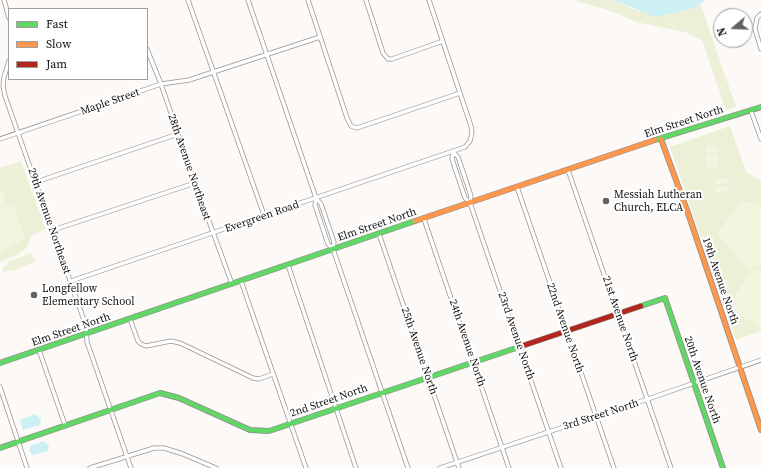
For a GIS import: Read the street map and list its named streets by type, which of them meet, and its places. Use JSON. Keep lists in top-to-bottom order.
{
  "streets": {
    "street": [
      "Maple Street",
      "Elm Street North",
      "28th Avenue Northeast",
      "Evergreen Road",
      "29th Avenue Northeast",
      "19th Avenue North",
      "21st Avenue North",
      "22nd Avenue North",
      "23rd Avenue North",
      "24th Avenue North",
      "25th Avenue North",
      "20th Avenue North",
      "2nd Street North",
      "3rd Street North"
    ]
  },
  "crossings": [
    ["Maple Street", "28th Avenue Northeast"],
    ["Maple Street", "29th Avenue Northeast"],
    ["Elm Street North", "28th Avenue Northeast"],
    ["Elm Street North", "29th Avenue Northeast"],
    ["Elm Street North", "19th Avenue North"],
    ["Elm Street North", "21st Avenue North"],
    ["Elm Street North", "22nd Avenue North"],
    ["Elm Street North", "23rd Avenue North"],
    ["Elm Street North", "24th Avenue North"],
    ["Elm Street North", "25th Avenue North"],
    ["28th Avenue Northeast", "Evergreen Road"],
    ["Evergreen Road", "29th Avenue Northeast"],
    ["Evergreen Road", "23rd Avenue North"],
    ["29th Avenue Northeast", "2nd Street North"],
    ["19th Avenue North", "3rd Street North"],
    ["21st Avenue North", "2nd Street North"],
    ["21st Avenue North", "3rd Street North"],
    ["22nd Avenue North", "2nd Street North"],
    ["22nd Avenue North", "3rd Street North"],
    ["23rd Avenue North", "2nd Street North"],
    ["23rd Avenue North", "3rd Street North"],
    ["24th Avenue North", "2nd Street North"],
    ["24th Avenue North", "3rd Street North"],
    ["25th Avenue North", "2nd Street North"],
    ["25th Avenue North", "3rd Street North"],
    ["20th Avenue North", "2nd Street North"],
    ["20th Avenue North", "3rd Street North"]
  ],
  "places": ["Messiah Lutheran Church, ELCA", "Longfellow Elementary School"],
  "legend": ["Fast", "Slow", "Jam"],
  "north": "left"
}
